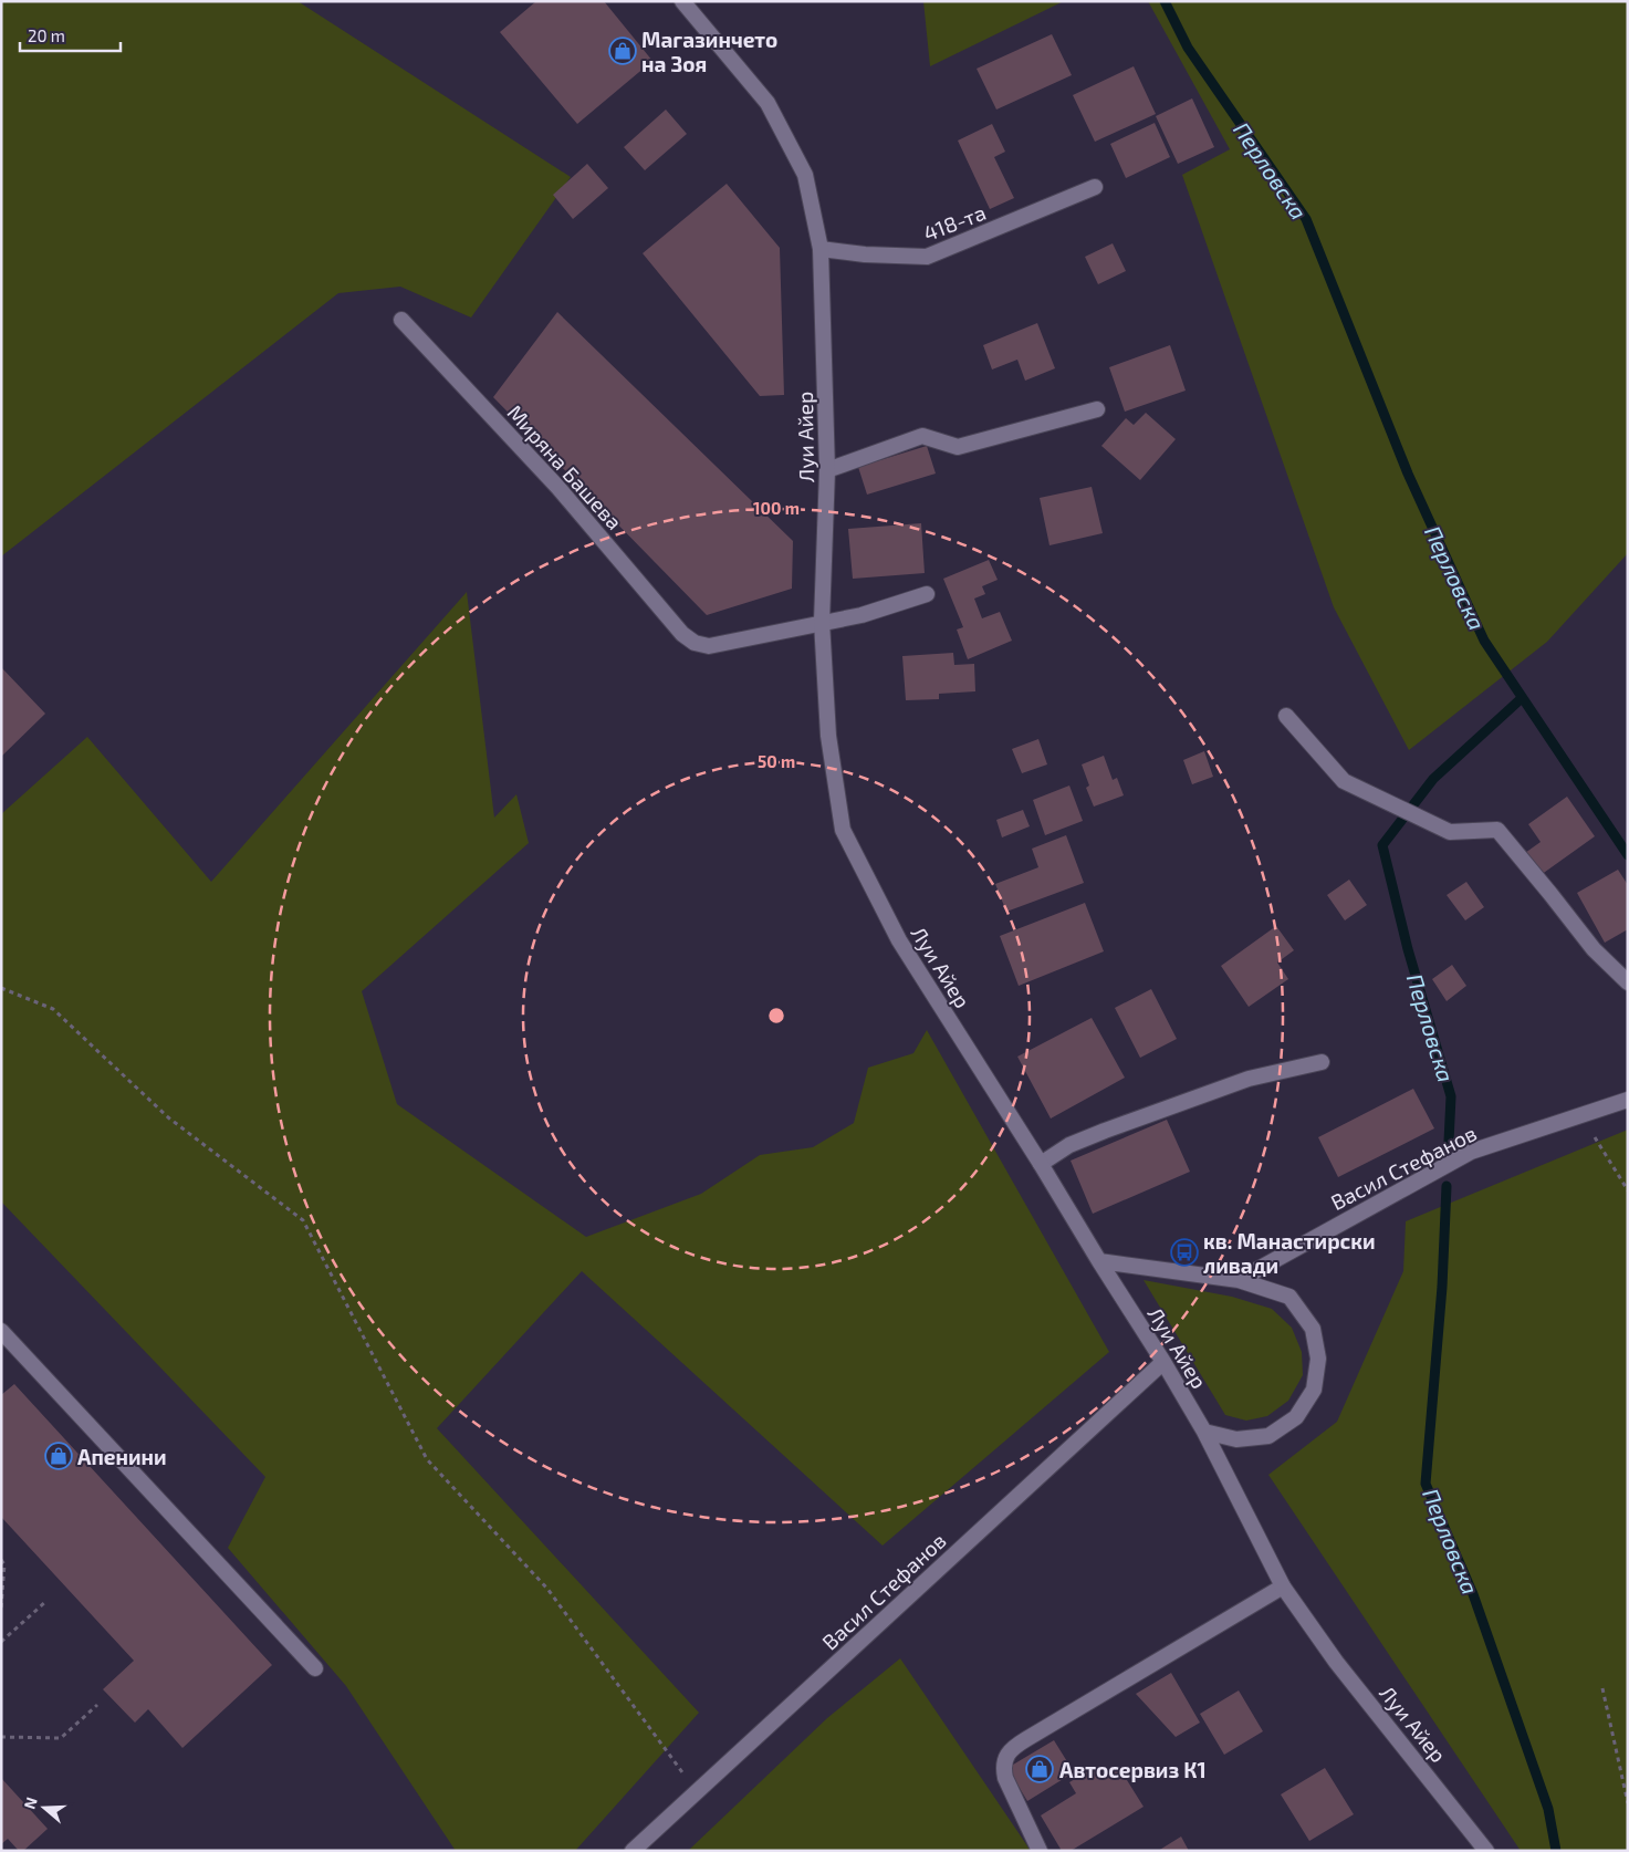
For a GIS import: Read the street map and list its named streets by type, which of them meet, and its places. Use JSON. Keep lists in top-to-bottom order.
{
  "streets": {
    "street": [
      "418-та",
      "Луи Айер",
      "Миряна Башева",
      "Васил Стефанов"
    ]
  },
  "crossings": [
    ["418-та", "Луи Айер"],
    ["Луи Айер", "Миряна Башева"],
    ["Луи Айер", "Васил Стефанов"]
  ],
  "water": ["Перловска"],
  "places": {
    "shop": ["Магазинчето на Зоя", "Апенини", "Автосервиз К1"],
    "bus stop": ["кв. Манастирски ливади"]
  },
  "scale_bar": "20 m",
  "north": "left",
  "rings": ["100 m", "50 m"]
}
